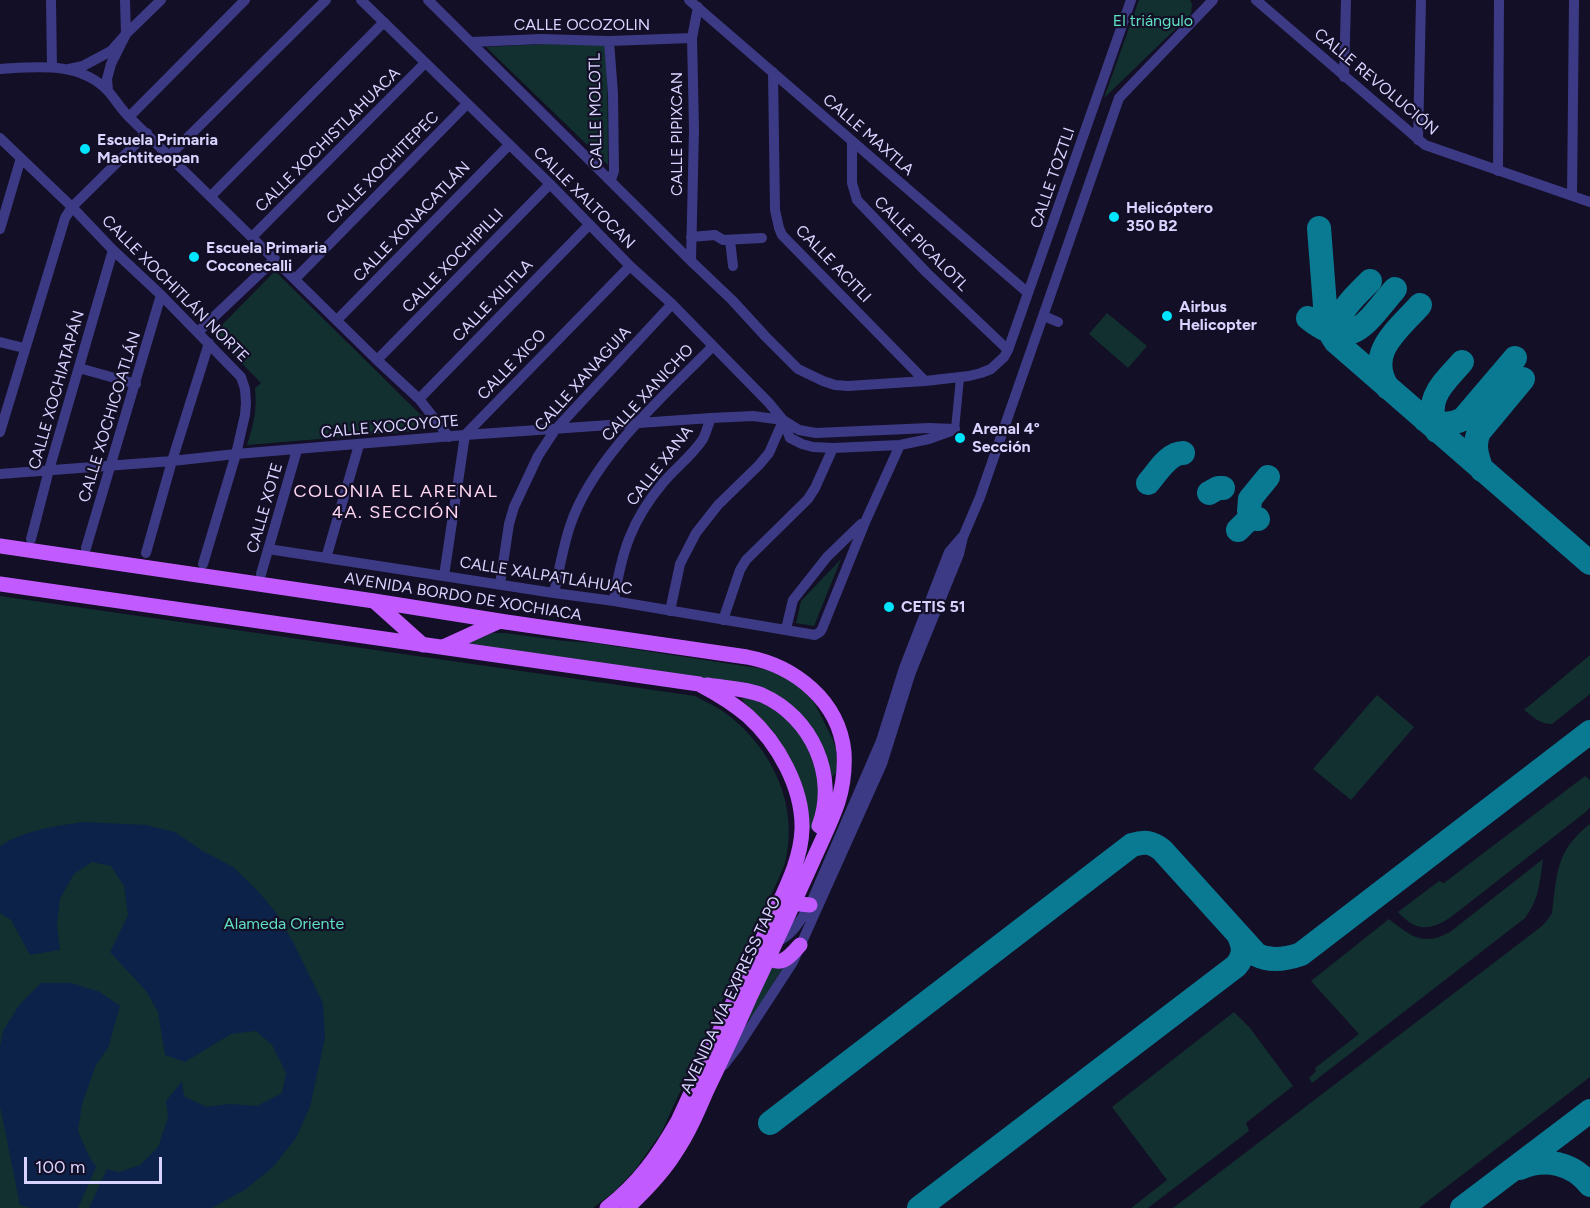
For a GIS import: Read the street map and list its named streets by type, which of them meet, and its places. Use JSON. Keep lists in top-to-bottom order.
{
  "streets": {
    "main road": ["AVENIDA BORDO DE XOCHIACA", "AVENIDA VÍA EXPRESS TAPO"],
    "street": [
      "CALLE OCOZOLIN",
      "CALLE REVOLUCIÓN",
      "CALLE MOLOTL",
      "CALLE PIPIXCAN",
      "CALLE MAXTLA",
      "CALLE XOCHISTLAHUACA",
      "CALLE XOCHITEPEC",
      "CALLE TOZTLI",
      "CALLE XALTOCAN",
      "CALLE XONACATLÁN",
      "CALLE PICALOTL",
      "CALLE XOCHIPILLI",
      "CALLE ACITLI",
      "CALLE XOCHITLÁN NORTE",
      "CALLE XILITLA",
      "CALLE XICO",
      "CALLE XANAGUIA",
      "CALLE XOCHIATAPÁN",
      "CALLE XANICHO",
      "CALLE XOCHICOATLÁN",
      "CALLE XOCOYOTE",
      "CALLE XANA",
      "CALLE XOTE",
      "CALLE XALPATLÁHUAC"
    ]
  },
  "crossings": [
    ["CALLE OCOZOLIN", "CALLE MOLOTL"],
    ["CALLE OCOZOLIN", "CALLE PIPIXCAN"],
    ["CALLE OCOZOLIN", "CALLE XALTOCAN"],
    ["CALLE MOLOTL", "CALLE XALTOCAN"],
    ["CALLE PIPIXCAN", "CALLE MAXTLA"],
    ["CALLE PIPIXCAN", "CALLE XALTOCAN"],
    ["CALLE MAXTLA", "CALLE TOZTLI"],
    ["CALLE MAXTLA", "CALLE PICALOTL"],
    ["CALLE MAXTLA", "CALLE ACITLI"],
    ["CALLE XOCHISTLAHUACA", "CALLE XALTOCAN"],
    ["CALLE XOCHITEPEC", "CALLE XALTOCAN"],
    ["CALLE TOZTLI", "CALLE PICALOTL"],
    ["CALLE XALTOCAN", "CALLE XONACATLÁN"],
    ["CALLE XALTOCAN", "CALLE XOCHIPILLI"],
    ["CALLE XALTOCAN", "CALLE ACITLI"],
    ["CALLE XALTOCAN", "CALLE XILITLA"],
    ["CALLE XALTOCAN", "CALLE XICO"],
    ["CALLE XALTOCAN", "CALLE XANAGUIA"],
    ["CALLE XALTOCAN", "CALLE XANICHO"],
    ["CALLE XALTOCAN", "CALLE XOCOYOTE"],
    ["CALLE XOCHITLÁN NORTE", "CALLE XOCHIATAPÁN"],
    ["CALLE XOCHITLÁN NORTE", "CALLE XOCHICOATLÁN"],
    ["CALLE XOCHITLÁN NORTE", "CALLE XOCOYOTE"],
    ["CALLE XICO", "CALLE XOCOYOTE"],
    ["CALLE XANAGUIA", "CALLE XOCOYOTE"],
    ["CALLE XANAGUIA", "CALLE XALPATLÁHUAC"],
    ["CALLE XOCHIATAPÁN", "CALLE XOCOYOTE"],
    ["CALLE XANICHO", "CALLE XOCOYOTE"],
    ["CALLE XANICHO", "CALLE XALPATLÁHUAC"],
    ["CALLE XOCHICOATLÁN", "CALLE XOCOYOTE"],
    ["CALLE XOCOYOTE", "CALLE XANA"],
    ["CALLE XOCOYOTE", "CALLE XOTE"],
    ["CALLE XANA", "CALLE XALPATLÁHUAC"],
    ["CALLE XOTE", "CALLE XALPATLÁHUAC"],
    ["AVENIDA BORDO DE XOCHIACA", "AVENIDA VÍA EXPRESS TAPO"]
  ],
  "districts": ["COLONIA EL ARENAL 4A. SECCIÓN"],
  "parks": ["El triángulo", "Alameda Oriente"],
  "places": [
    "Escuela Primaria Machtiteopan",
    "Helicóptero 350 B2",
    "Escuela Primaria Coconecalli",
    "Airbus Helicopter",
    "Arenal 4° Sección",
    "CETIS 51"
  ],
  "scale_bar": "100 m"
}
